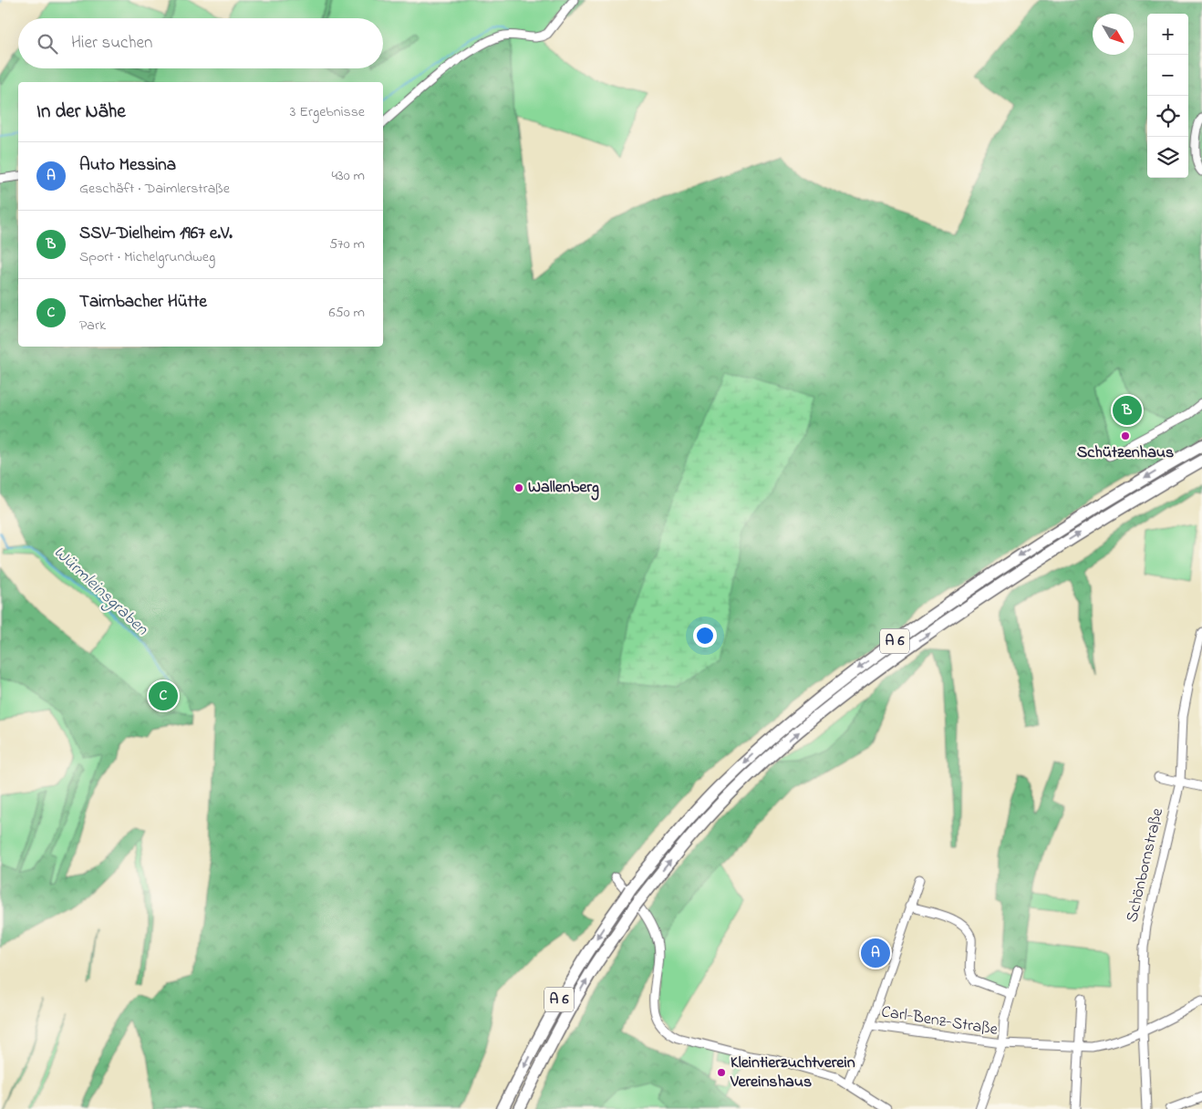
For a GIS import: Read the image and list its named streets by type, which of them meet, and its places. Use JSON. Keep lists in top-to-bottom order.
{
  "streets": {
    "highway": ["A 6"],
    "street": ["Schönbornstraße", "Carl-Benz-Straße"]
  },
  "water": ["Würmleinsgraben"],
  "places": ["Schützenhaus", "Wallenberg", "Kleintierzuchtverein Vereinshaus"],
  "north": "bottom right",
  "page": {
    "map_buttons": ["+", "−"],
    "search": "Hier suchen",
    "heading": ["In der Nähe", "3 Ergebnisse"],
    "list": [
      {
        "mark": "A",
        "name": "Auto Messina",
        "note": "Geschäft · Daimlerstraße",
        "value": "430 m"
      },
      {
        "mark": "B",
        "name": "SSV-Dielheim 1967 e.V.",
        "note": "Sport · Michelgrundweg",
        "value": "570 m"
      },
      {
        "mark": "C",
        "name": "Tairnbacher Hütte",
        "note": "Park",
        "value": "650 m"
      }
    ],
    "pins": ["B", "C", "A"]
  }
}
